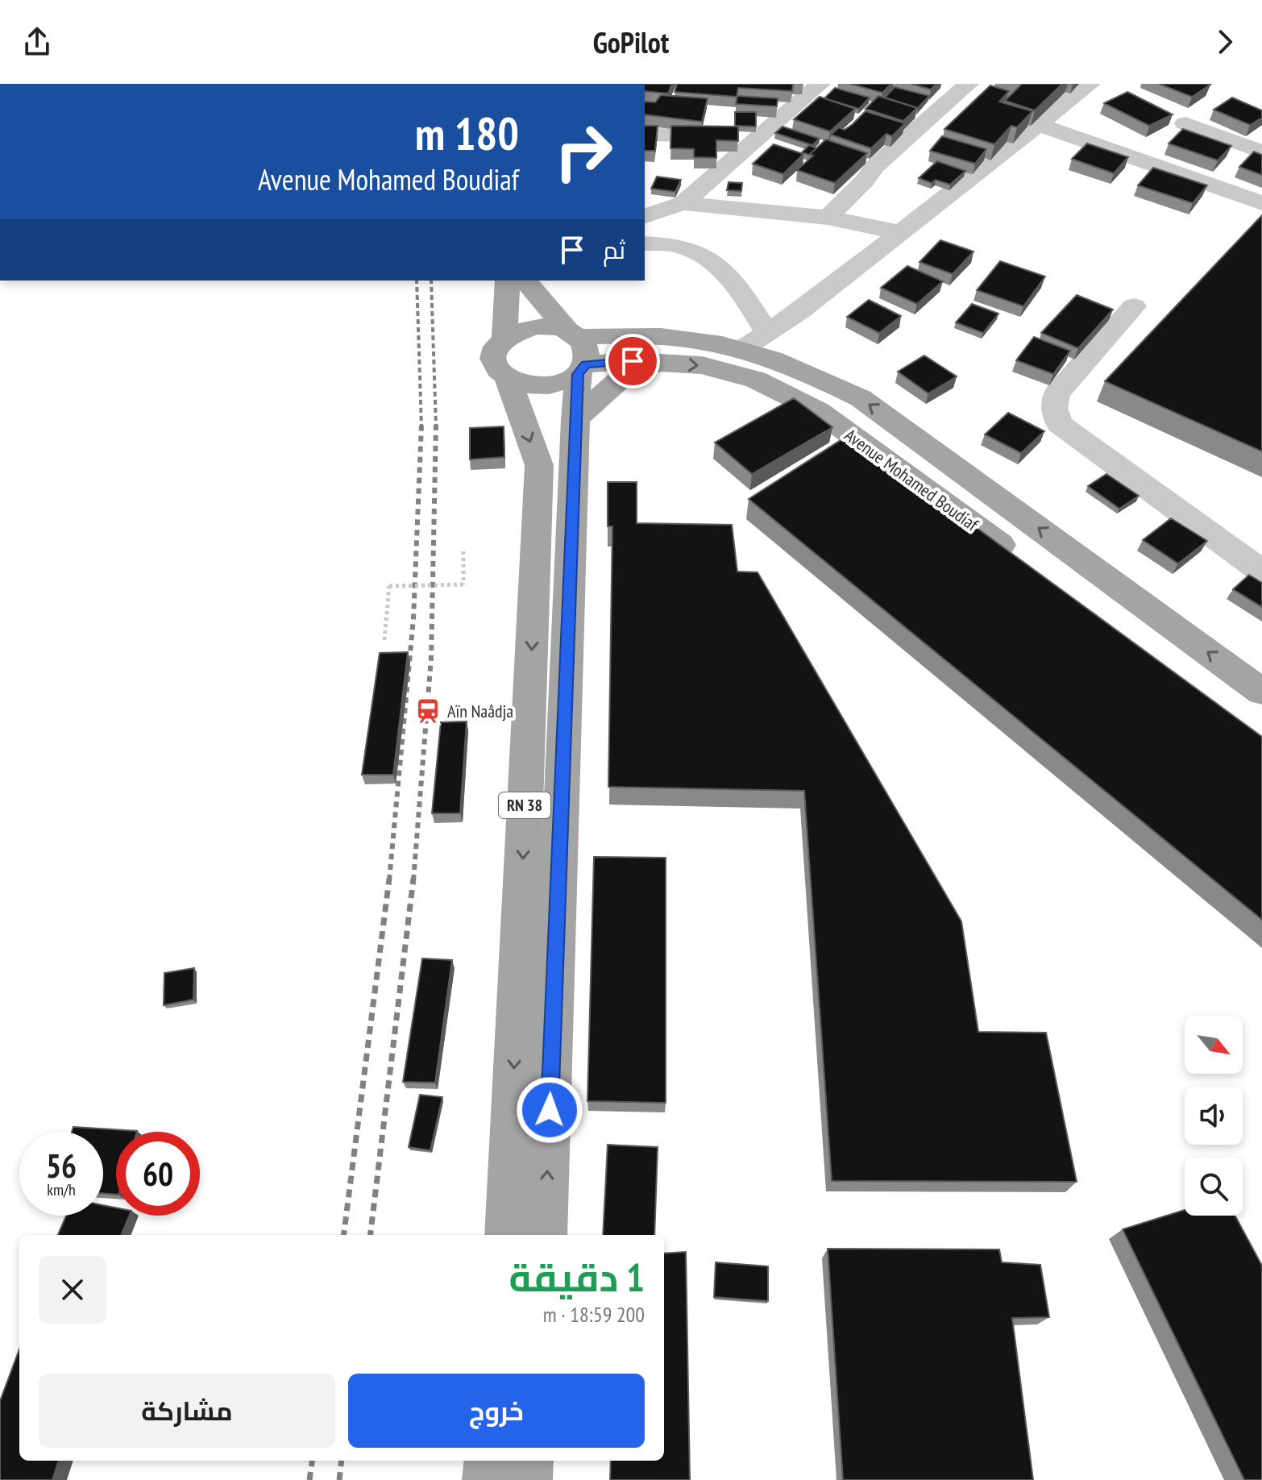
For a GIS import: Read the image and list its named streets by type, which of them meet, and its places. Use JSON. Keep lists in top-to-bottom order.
{
  "streets": {
    "main road": ["Avenue Mohamed Boudiaf", "RN 38"]
  },
  "crossings": [
    ["Avenue Mohamed Boudiaf", "RN 38"]
  ],
  "places": {
    "station": ["Aïn Naâdja"]
  },
  "north": "bottom right",
  "page": {
    "header": "GoPilot",
    "turn": ["180 m", "Avenue Mohamed Boudiaf"],
    "then": "ثم",
    "speed": "56 km/h",
    "limit": "60",
    "heading": ["1 دقيقة", "200 m · 18:59"],
    "buttons": ["خروج", "مشاركة"]
  }
}
